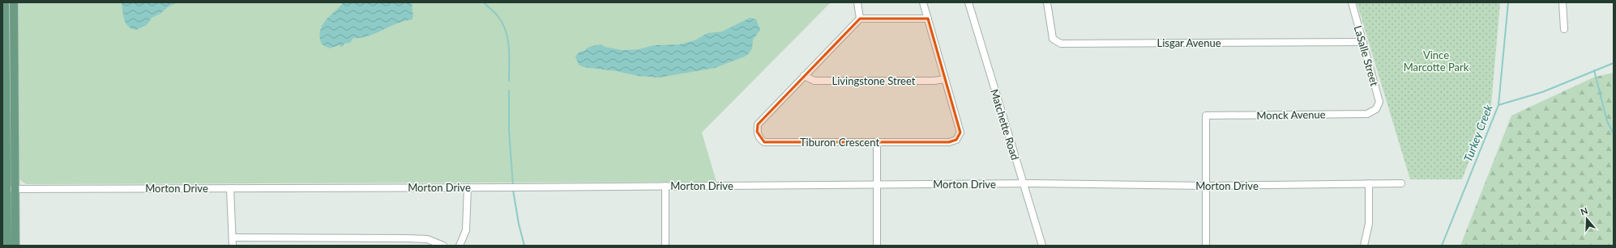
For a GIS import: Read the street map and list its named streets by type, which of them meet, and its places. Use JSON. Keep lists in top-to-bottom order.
{
  "streets": {
    "street": [
      "Lisgar Avenue",
      "LaSalle Street",
      "Livingstone Street",
      "Monck Avenue",
      "Matchette Road",
      "Tiburon Crescent",
      "Morton Drive"
    ]
  },
  "crossings": [
    ["Lisgar Avenue", "LaSalle Street"],
    ["LaSalle Street", "Monck Avenue"],
    ["Livingstone Street", "Tiburon Crescent"],
    ["Monck Avenue", "Morton Drive"],
    ["Matchette Road", "Morton Drive"]
  ],
  "water": ["Turkey Creek"],
  "parks": ["Vince Marcotte Park"],
  "north": "top"
}
